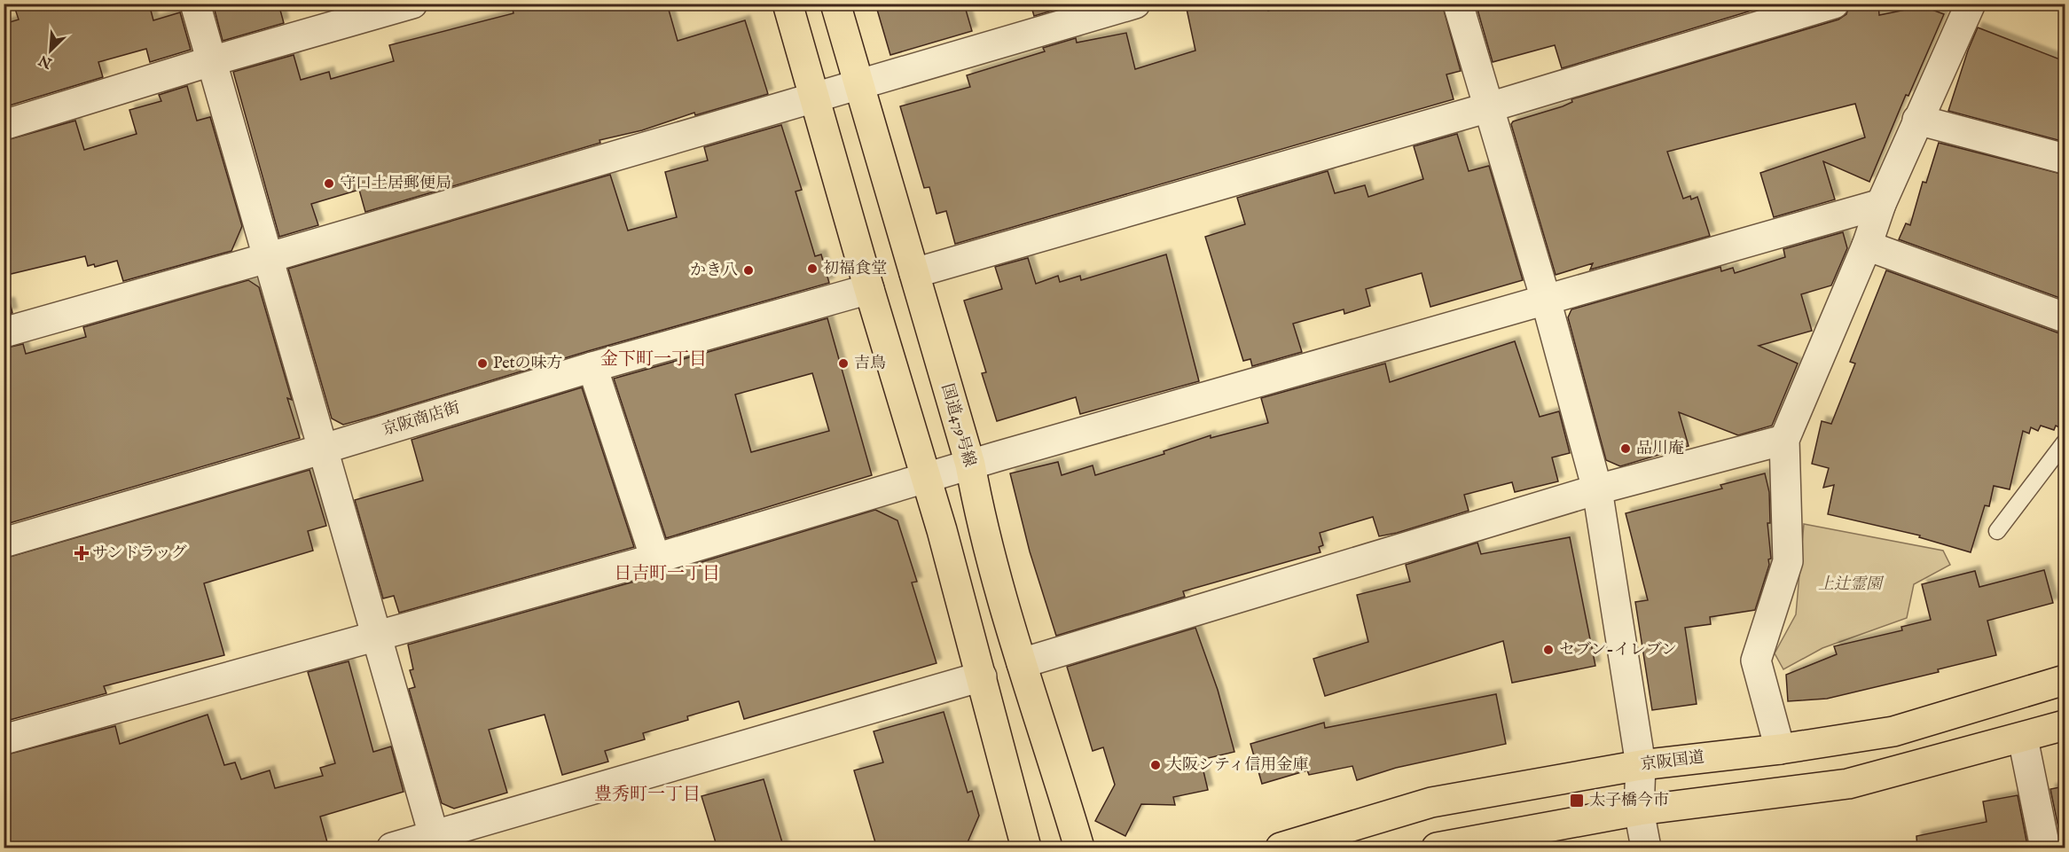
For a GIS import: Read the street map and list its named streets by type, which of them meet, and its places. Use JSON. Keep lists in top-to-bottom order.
{
  "streets": {
    "highway": ["国道479号線", "京阪国道"],
    "street": ["京阪商店街"]
  },
  "districts": ["金下町一丁目", "日吉町一丁目", "豊秀町一丁目"],
  "parks": ["上辻霊園"],
  "places": {
    "other": [
      "守口土居郵便局",
      "初福食堂",
      "かき八",
      "Petの味方",
      "吉鳥",
      "品川庵",
      "セブン-イレブン",
      "大阪シティ信用金庫"
    ],
    "health": ["サンドラッグ"],
    "transit": ["太子橋今市"]
  },
  "north": "bottom left"
}
